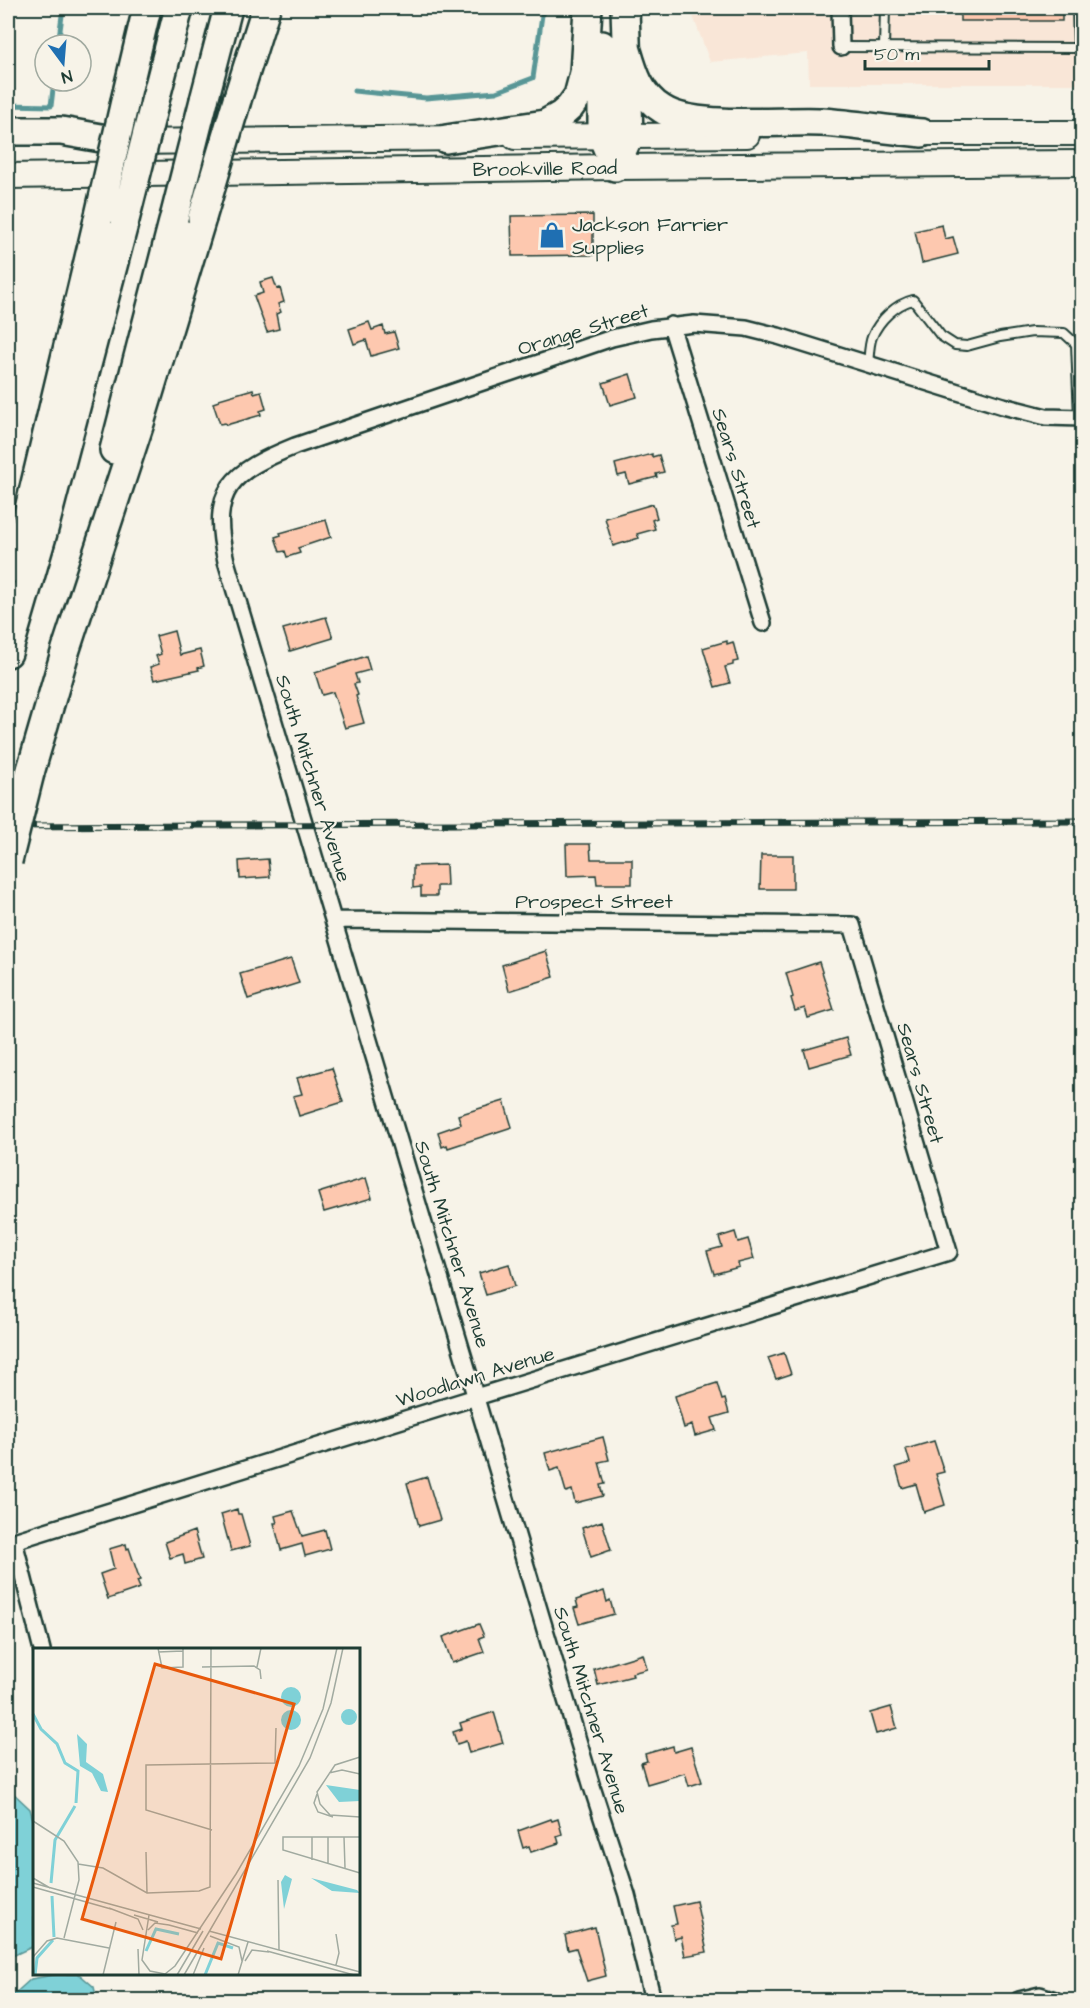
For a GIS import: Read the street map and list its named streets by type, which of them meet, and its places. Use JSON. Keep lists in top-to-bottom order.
{
  "streets": {
    "main road": ["Brookville Road"],
    "street": [
      "Orange Street",
      "Sears Street",
      "South Mitchner Avenue",
      "Prospect Street",
      "Woodlawn Avenue"
    ]
  },
  "crossings": [
    ["Orange Street", "Sears Street"],
    ["Orange Street", "South Mitchner Avenue"],
    ["Sears Street", "Prospect Street"],
    ["Sears Street", "Woodlawn Avenue"],
    ["South Mitchner Avenue", "Prospect Street"],
    ["South Mitchner Avenue", "Woodlawn Avenue"]
  ],
  "places": {
    "shop": ["Jackson Farrier Supplies"]
  },
  "scale_bar": "50 m",
  "north": "bottom"
}
